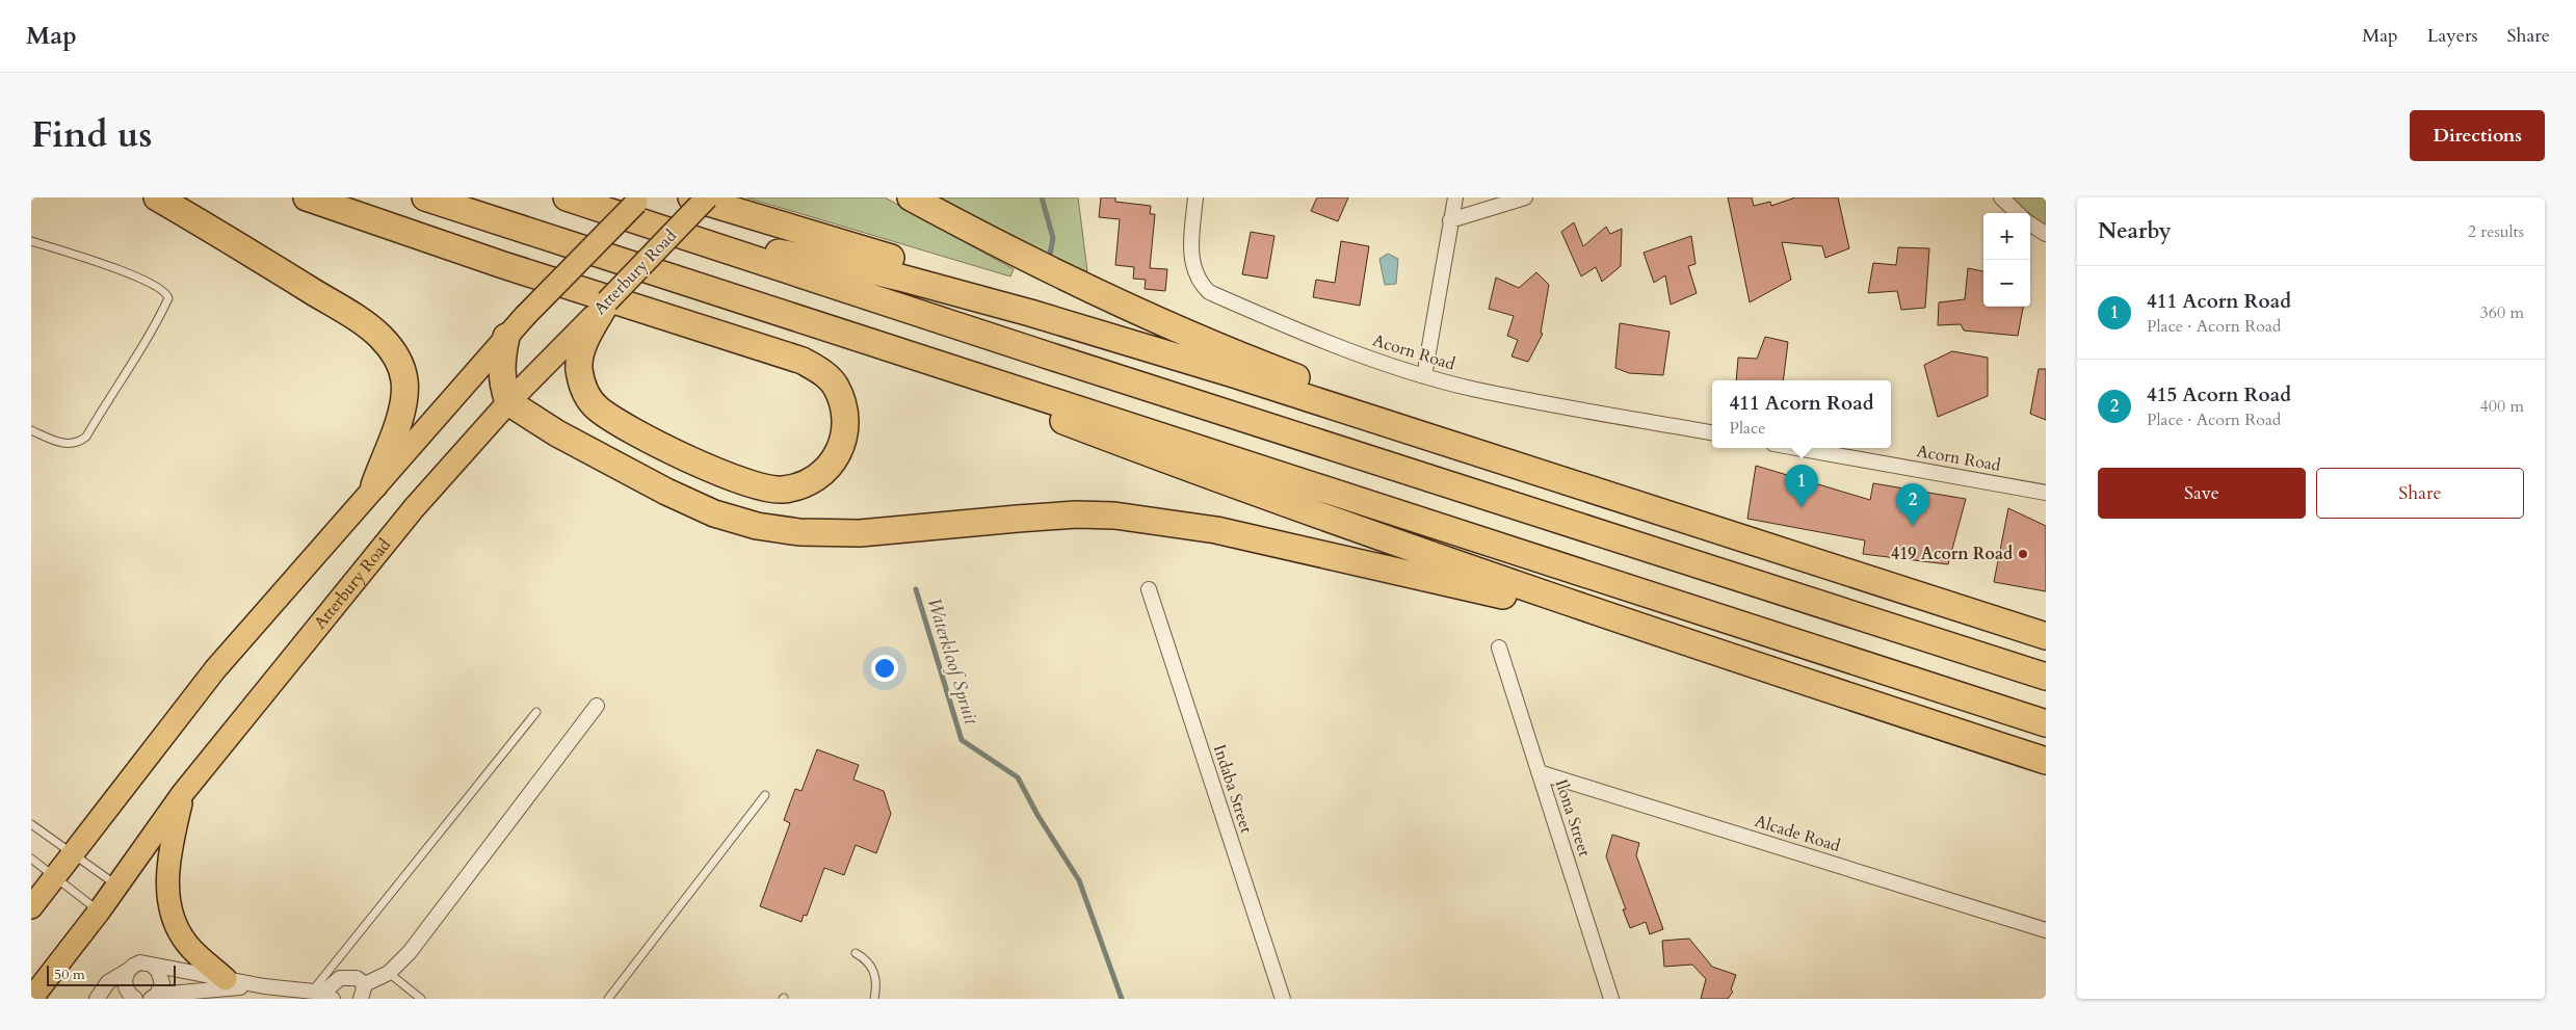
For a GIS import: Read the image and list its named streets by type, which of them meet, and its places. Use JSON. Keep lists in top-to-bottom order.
{
  "streets": {
    "main road": ["Atterbury Road"],
    "street": [
      "Acorn Road",
      "Indaba Street",
      "Ilona Street",
      "Alcade Road"
    ]
  },
  "crossings": [
    ["Ilona Street", "Alcade Road"]
  ],
  "water": ["Waterkloof Spruit"],
  "places": ["419 Acorn Road"],
  "scale_bar": "50 m",
  "page": {
    "header": "Map",
    "nav": ["Map", "Layers", "Share"],
    "title": "Find us",
    "buttons": [
      "Directions",
      ["Save", "Share"]
    ],
    "heading": ["Nearby", "2 results"],
    "map_buttons": ["+", "−"],
    "list": [
      {
        "mark": "1",
        "name": "411 Acorn Road",
        "note": "Place · Acorn Road",
        "value": "360 m"
      },
      {
        "mark": "2",
        "name": "415 Acorn Road",
        "note": "Place · Acorn Road",
        "value": "400 m"
      }
    ],
    "popup": ["411 Acorn Road", "Place"],
    "pins": ["1", "2"],
    "scale": "50 m"
  }
}
